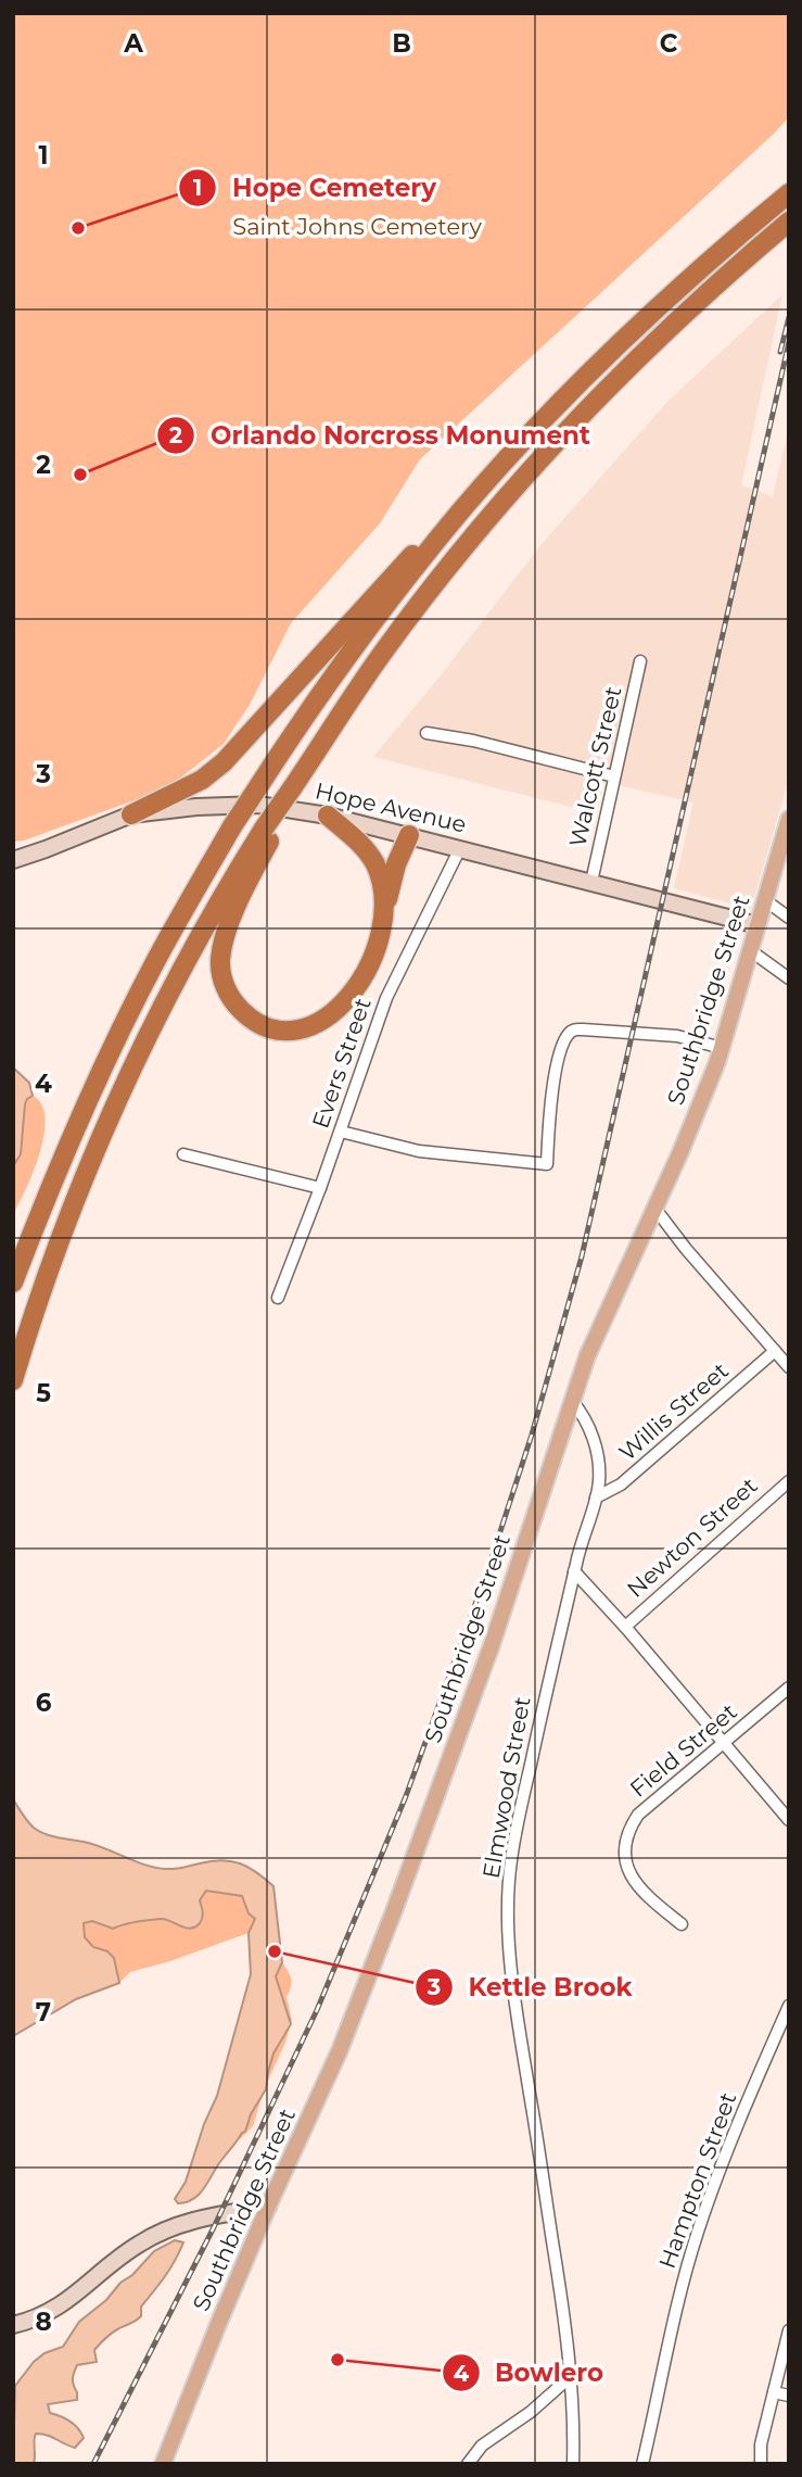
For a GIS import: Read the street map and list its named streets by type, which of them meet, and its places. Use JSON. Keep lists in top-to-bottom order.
{
  "streets": {
    "main road": ["Hope Avenue", "Southbridge Street"],
    "street": [
      "Walcott Street",
      "Evers Street",
      "Willis Street",
      "Newton Street",
      "Field Street",
      "Elmwood Street",
      "Hampton Street"
    ]
  },
  "crossings": [
    ["Walcott Street", "Hope Avenue"],
    ["Hope Avenue", "Southbridge Street"],
    ["Hope Avenue", "Evers Street"],
    ["Southbridge Street", "Elmwood Street"],
    ["Willis Street", "Elmwood Street"]
  ],
  "parks": ["Saint Johns Cemetery"],
  "places": [
    "Hope Cemetery",
    "Orlando Norcross Monument",
    "Kettle Brook",
    "Bowlero"
  ],
  "grid": {
    "columns": ["A", "B", "C"],
    "rows": [
      "1",
      "2",
      "3",
      "4",
      "5",
      "6",
      "7",
      "8"
    ]
  }
}
